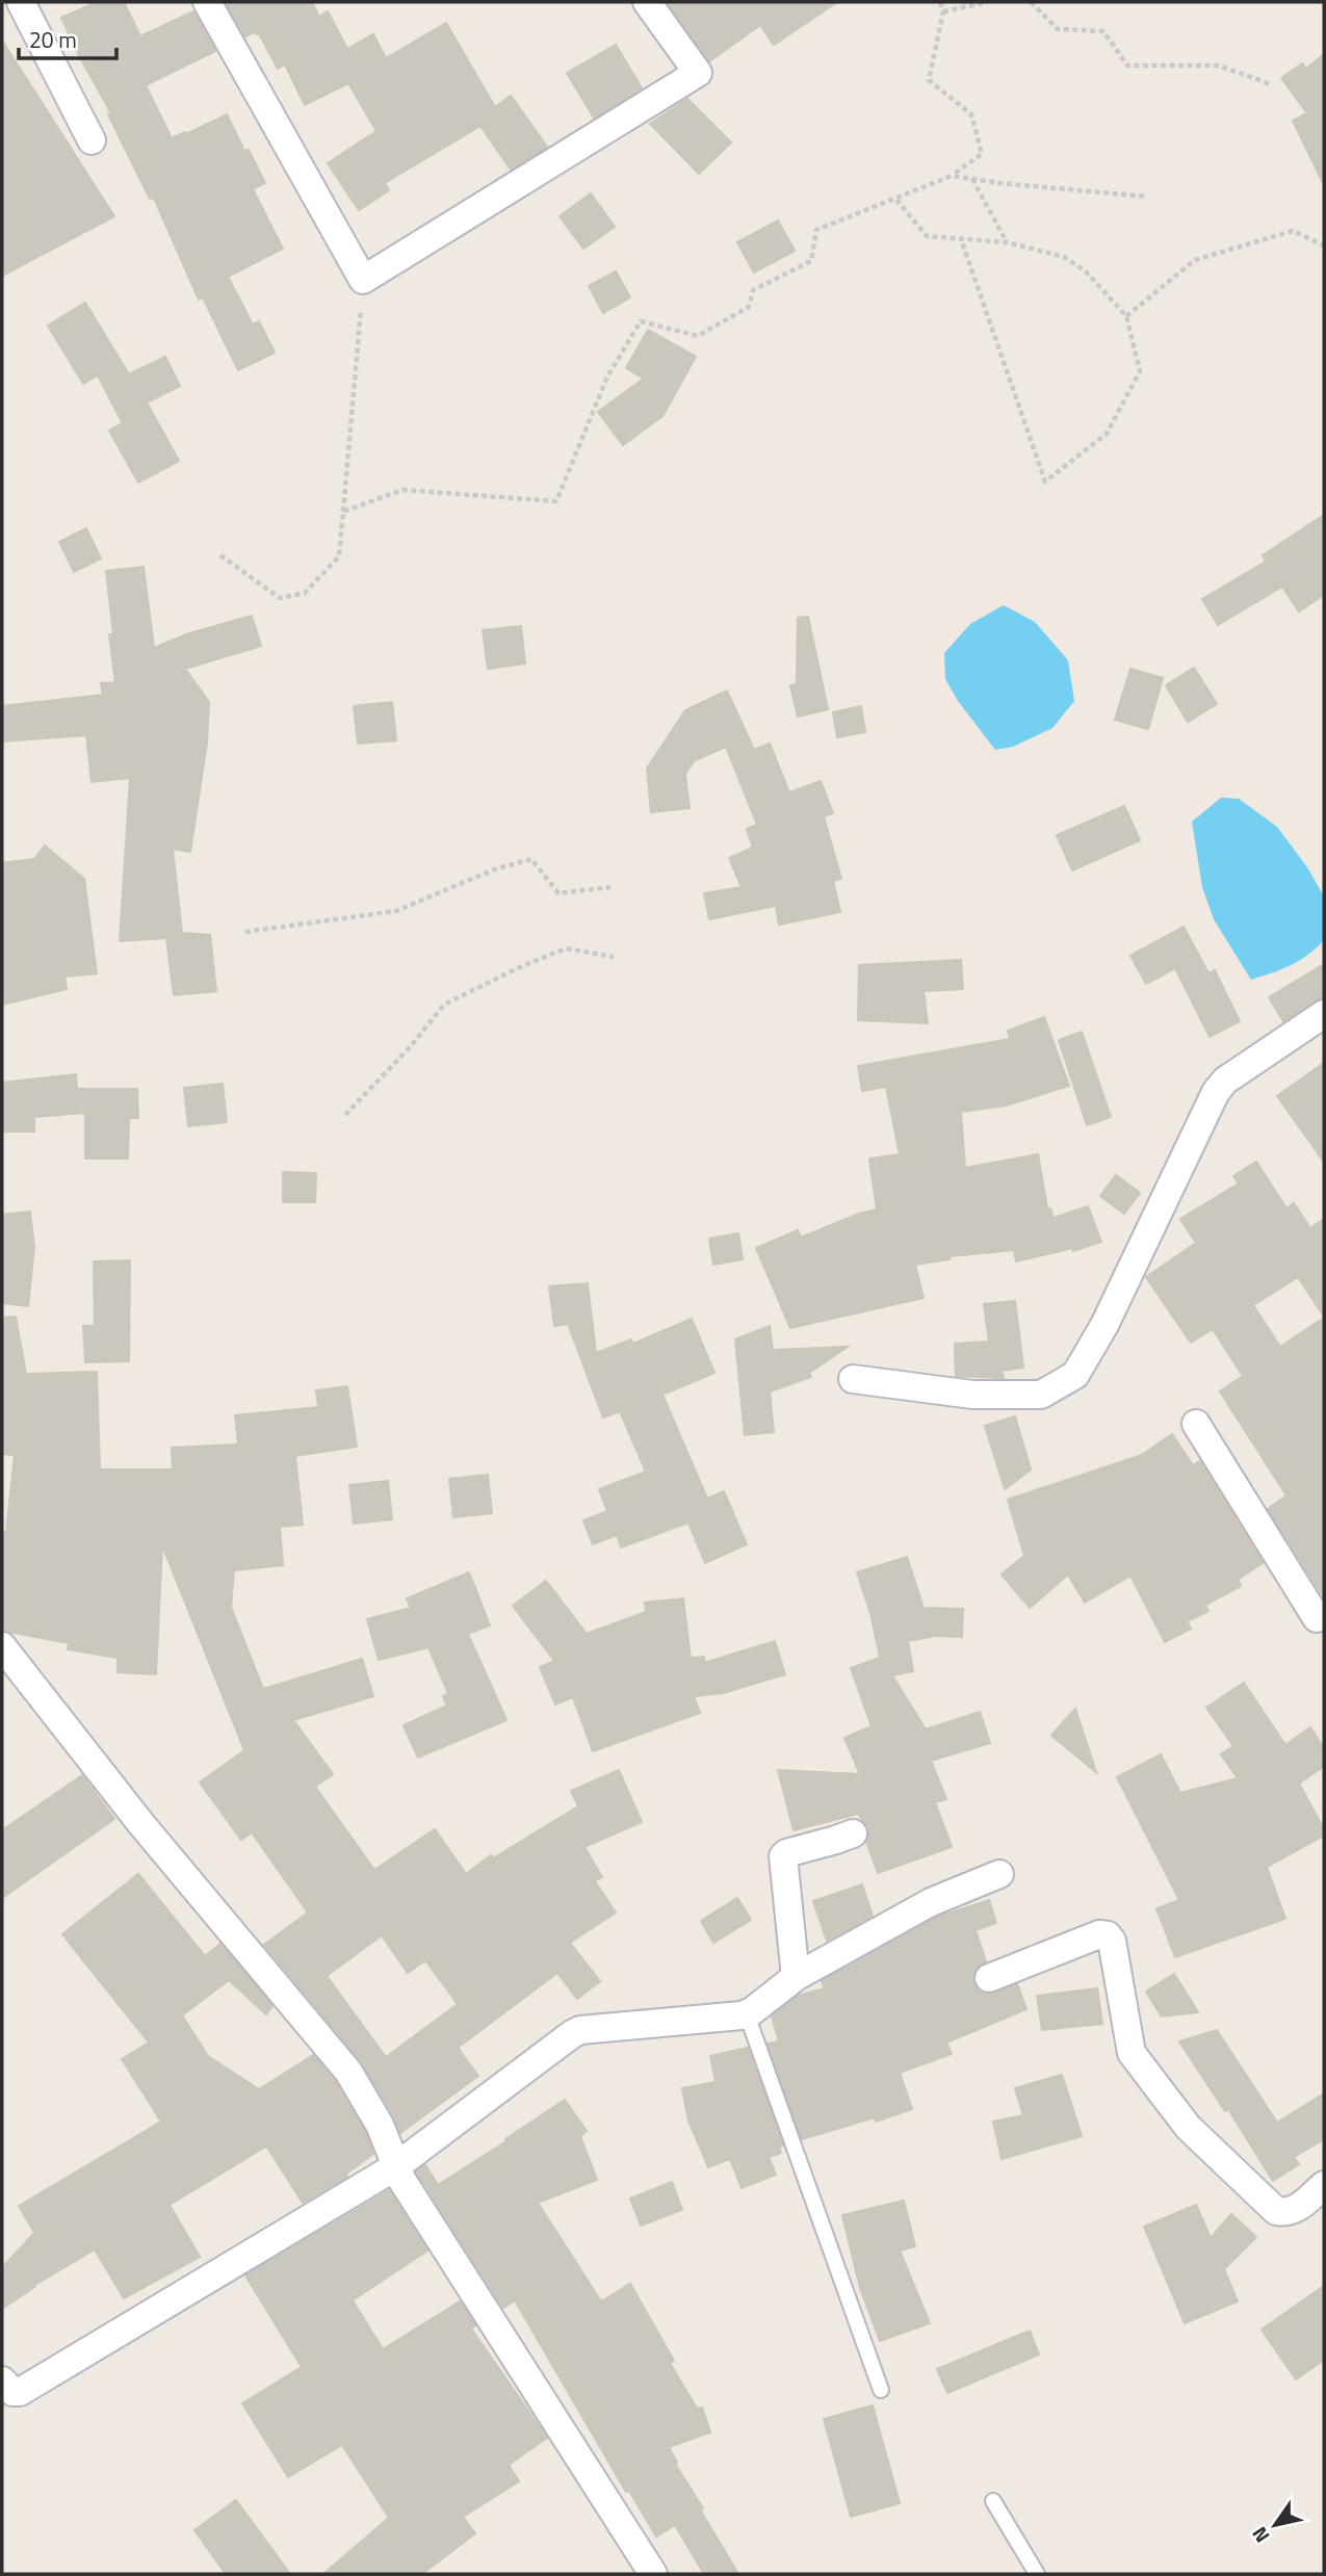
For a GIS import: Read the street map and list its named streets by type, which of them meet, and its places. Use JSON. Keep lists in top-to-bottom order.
{
  "scale_bar": "20 m",
  "north": "bottom left"
}
